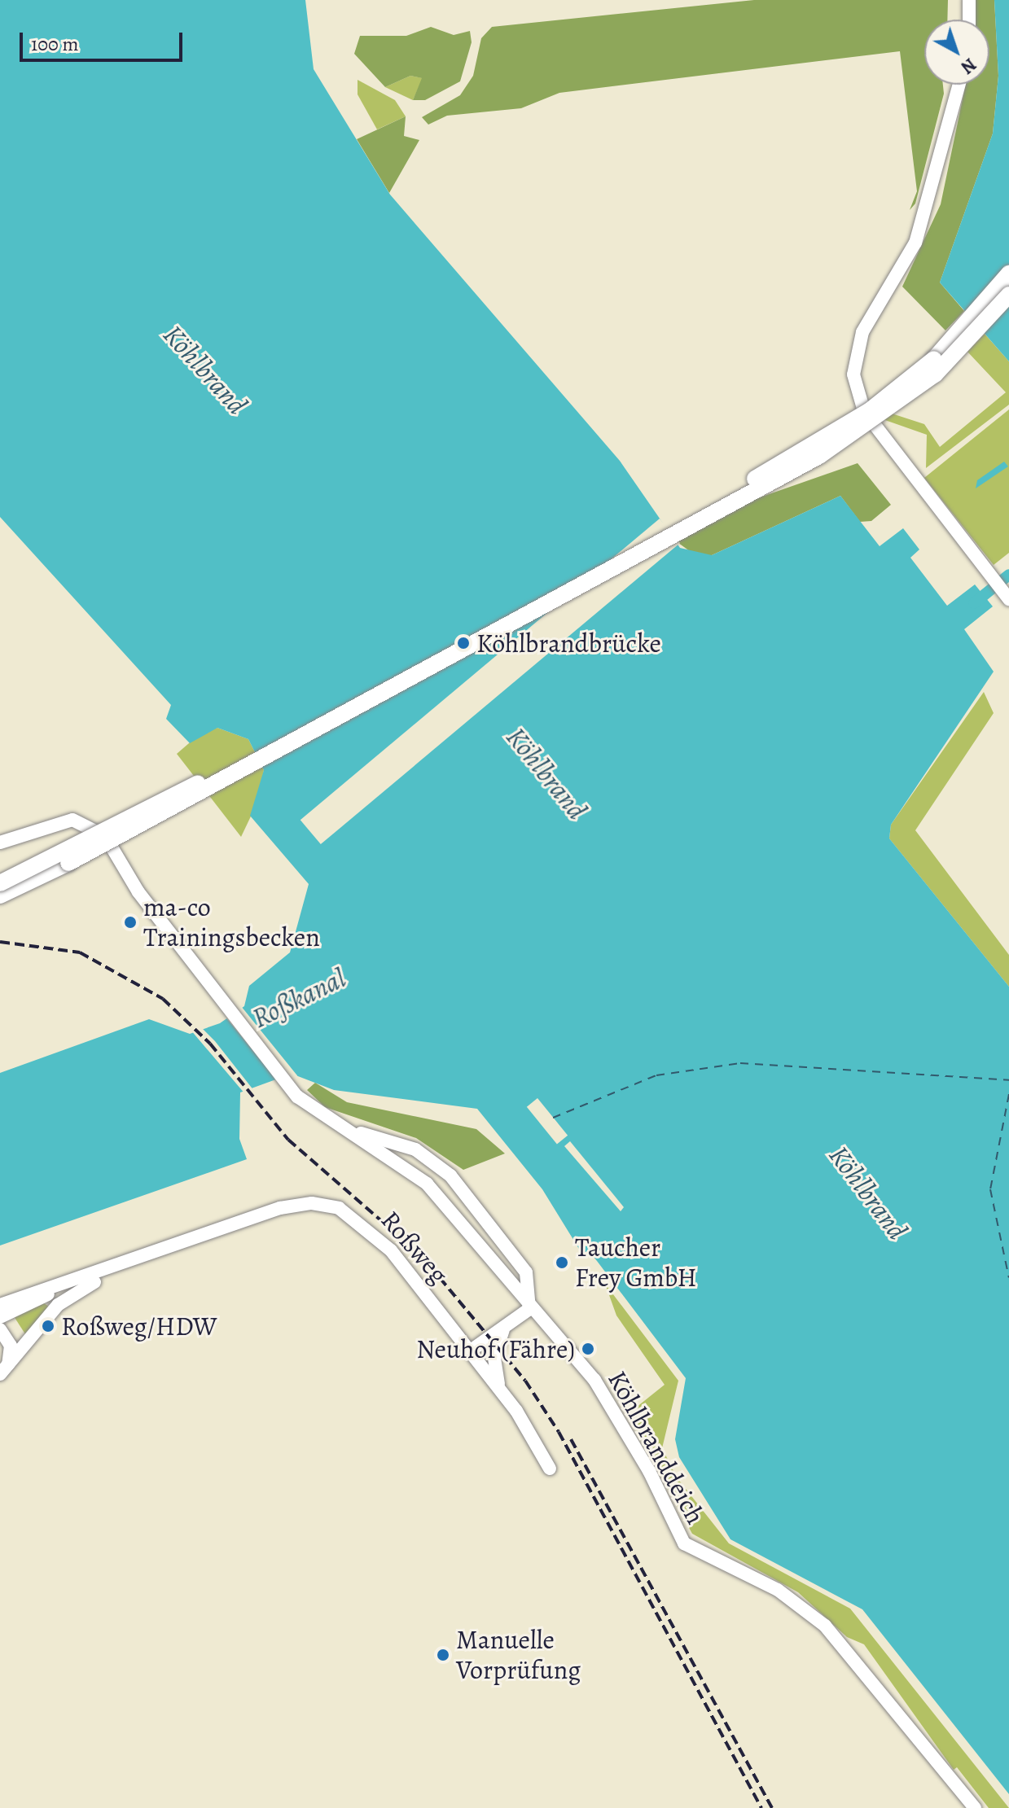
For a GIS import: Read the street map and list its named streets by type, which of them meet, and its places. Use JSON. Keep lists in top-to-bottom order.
{
  "streets": {
    "street": ["Roßweg", "Köhlbranddeich"]
  },
  "water": ["Köhlbrand", "Roßkanal"],
  "places": [
    "Köhlbrandbrücke",
    "ma-co Trainingsbecken",
    "Taucher Frey GmbH",
    "Roßweg/HDW",
    "Neuhof (Fähre)",
    "Manuelle Vorprüfung"
  ],
  "scale_bar": "100 m",
  "north": "bottom right"
}
